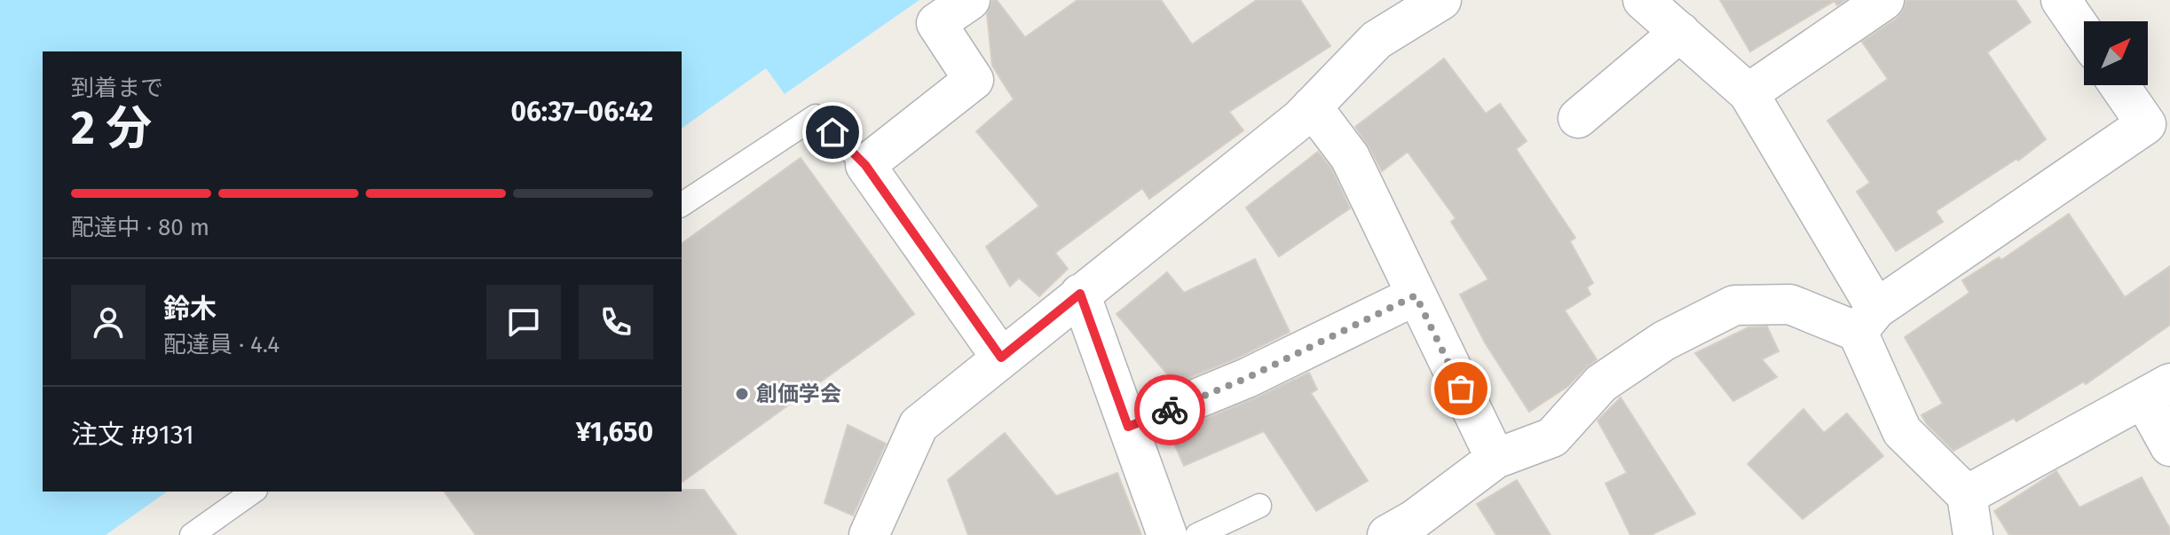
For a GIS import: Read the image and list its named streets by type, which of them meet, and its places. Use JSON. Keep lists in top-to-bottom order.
{
  "places": ["創価学会"],
  "north": "top right",
  "page": {
    "heading": ["2 分", "到着まで", "06:37–06:42"],
    "panel": [
      "鈴木",
      "配達員 · 4.4",
      "注文 #9131",
      "¥1,650"
    ],
    "bar": "配達中 · 80 m"
  }
}
